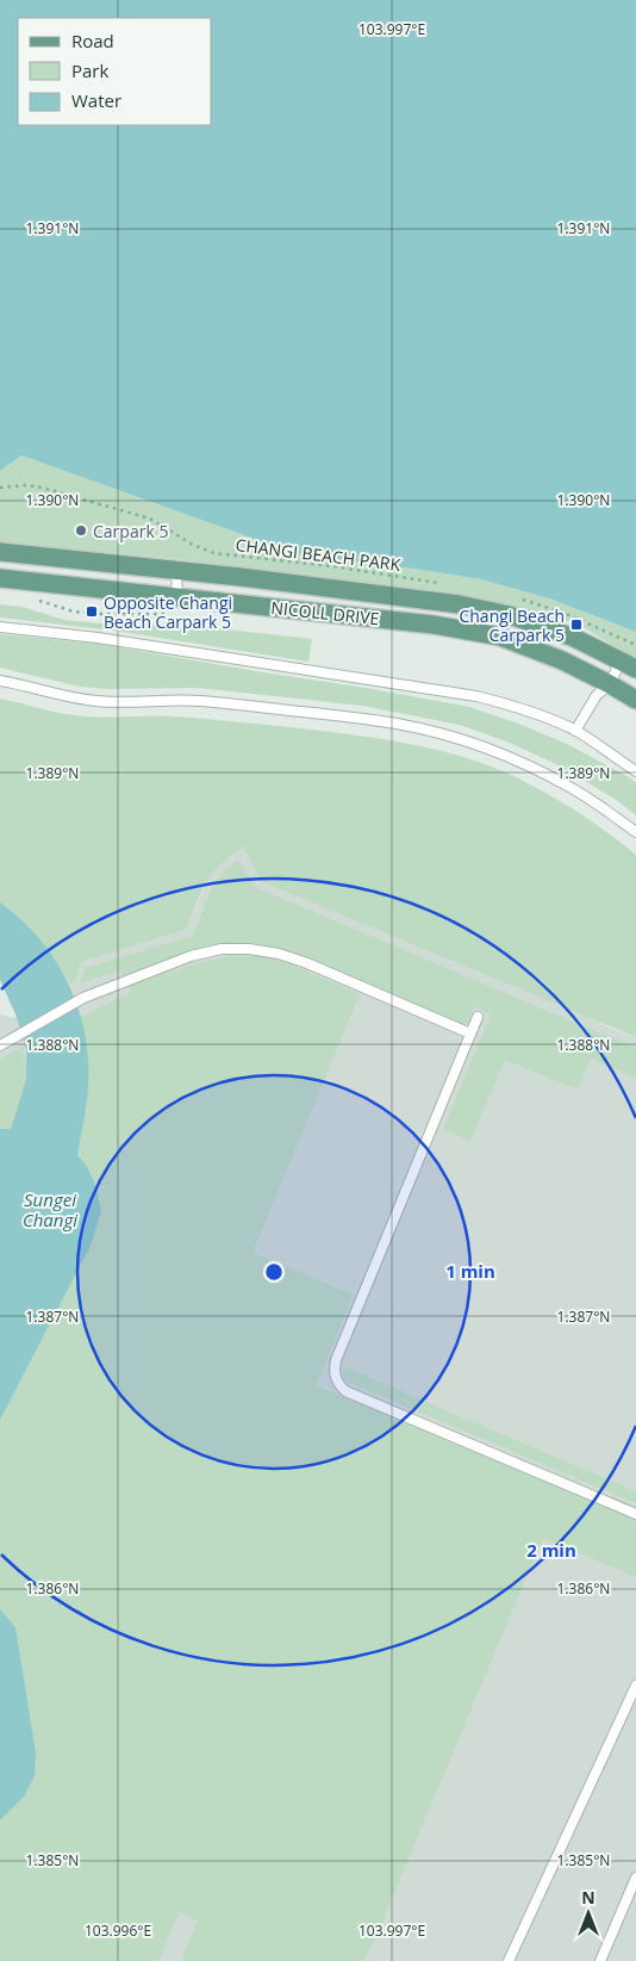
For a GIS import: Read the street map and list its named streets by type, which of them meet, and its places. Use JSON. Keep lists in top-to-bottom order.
{
  "streets": {
    "main road": ["NICOLL DRIVE"],
    "path": ["CHANGI BEACH PARK"]
  },
  "water": ["Sungei Changi"],
  "places": {
    "other": ["Carpark 5"],
    "transit": ["Opposite Changi Beach Carpark 5", "Changi Beach Carpark 5"]
  },
  "legend": ["Road", "Park", "Water"],
  "north": "top",
  "coordinates": [
    "103.997°E",
    "1.391°N",
    "1.390°N",
    "1.389°N",
    "1.388°N",
    "1.387°N",
    "1.386°N",
    "1.385°N",
    "103.996°E"
  ],
  "rings": ["1 min", "2 min"]
}
